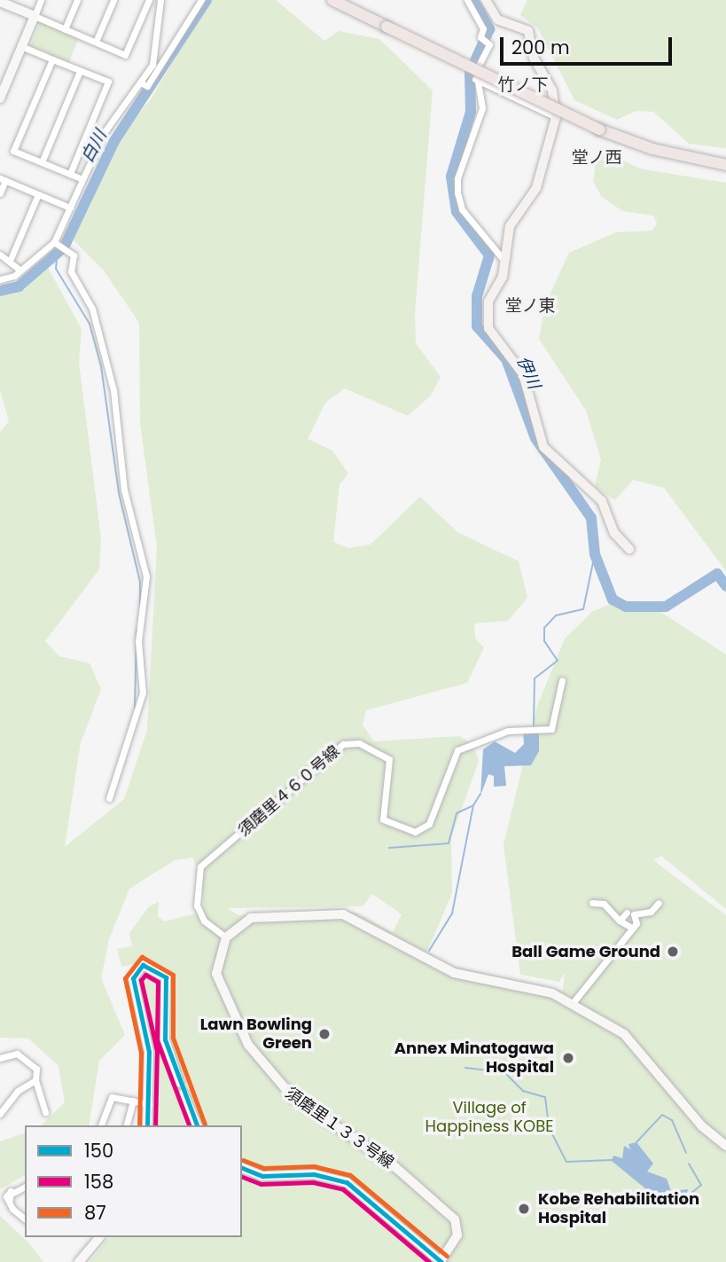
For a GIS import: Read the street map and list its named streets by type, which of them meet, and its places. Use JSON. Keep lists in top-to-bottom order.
{
  "streets": {
    "street": ["須磨里４６０号線", "須磨里１３３号線"]
  },
  "crossings": [
    ["須磨里４６０号線", "須磨里１３３号線"]
  ],
  "districts": ["竹ノ下", "堂ノ西", "堂ノ東"],
  "water": ["白川", "伊川"],
  "parks": ["Village of Happiness KOBE"],
  "places": [
    "Ball Game Ground",
    "Lawn Bowling Green",
    "Annex Minatogawa Hospital",
    "Kobe Rehabilitation Hospital"
  ],
  "lines": ["transit line 87", "transit line 150", "transit line 158"],
  "legend": ["150", "158", "87"],
  "scale_bar": "200 m"
}
